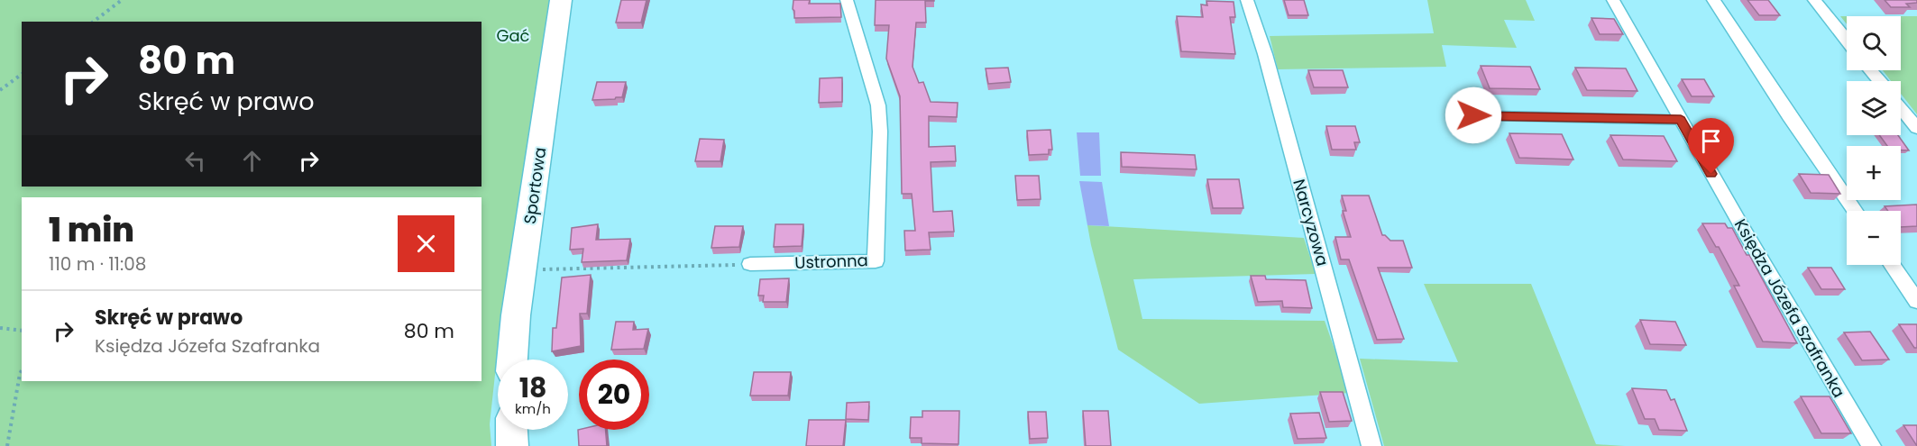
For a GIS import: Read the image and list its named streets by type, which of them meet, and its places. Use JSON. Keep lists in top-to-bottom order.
{
  "streets": {
    "main road": ["Sportowa"],
    "street": ["Narcyzowa", "Ustronna", "Księdza Józefa Szafranka"]
  },
  "parks": ["Gać"],
  "page": {
    "map_buttons": ["+", "−"],
    "turn": ["80 m", "Skręć w prawo"],
    "heading": ["1 min", "110 m · 11:08"],
    "list": [
      {
        "name": "Skręć w prawo",
        "note": "Księdza Józefa Szafranka",
        "value": "80 m"
      }
    ],
    "speed": "18 km/h",
    "limit": "20"
  }
}
